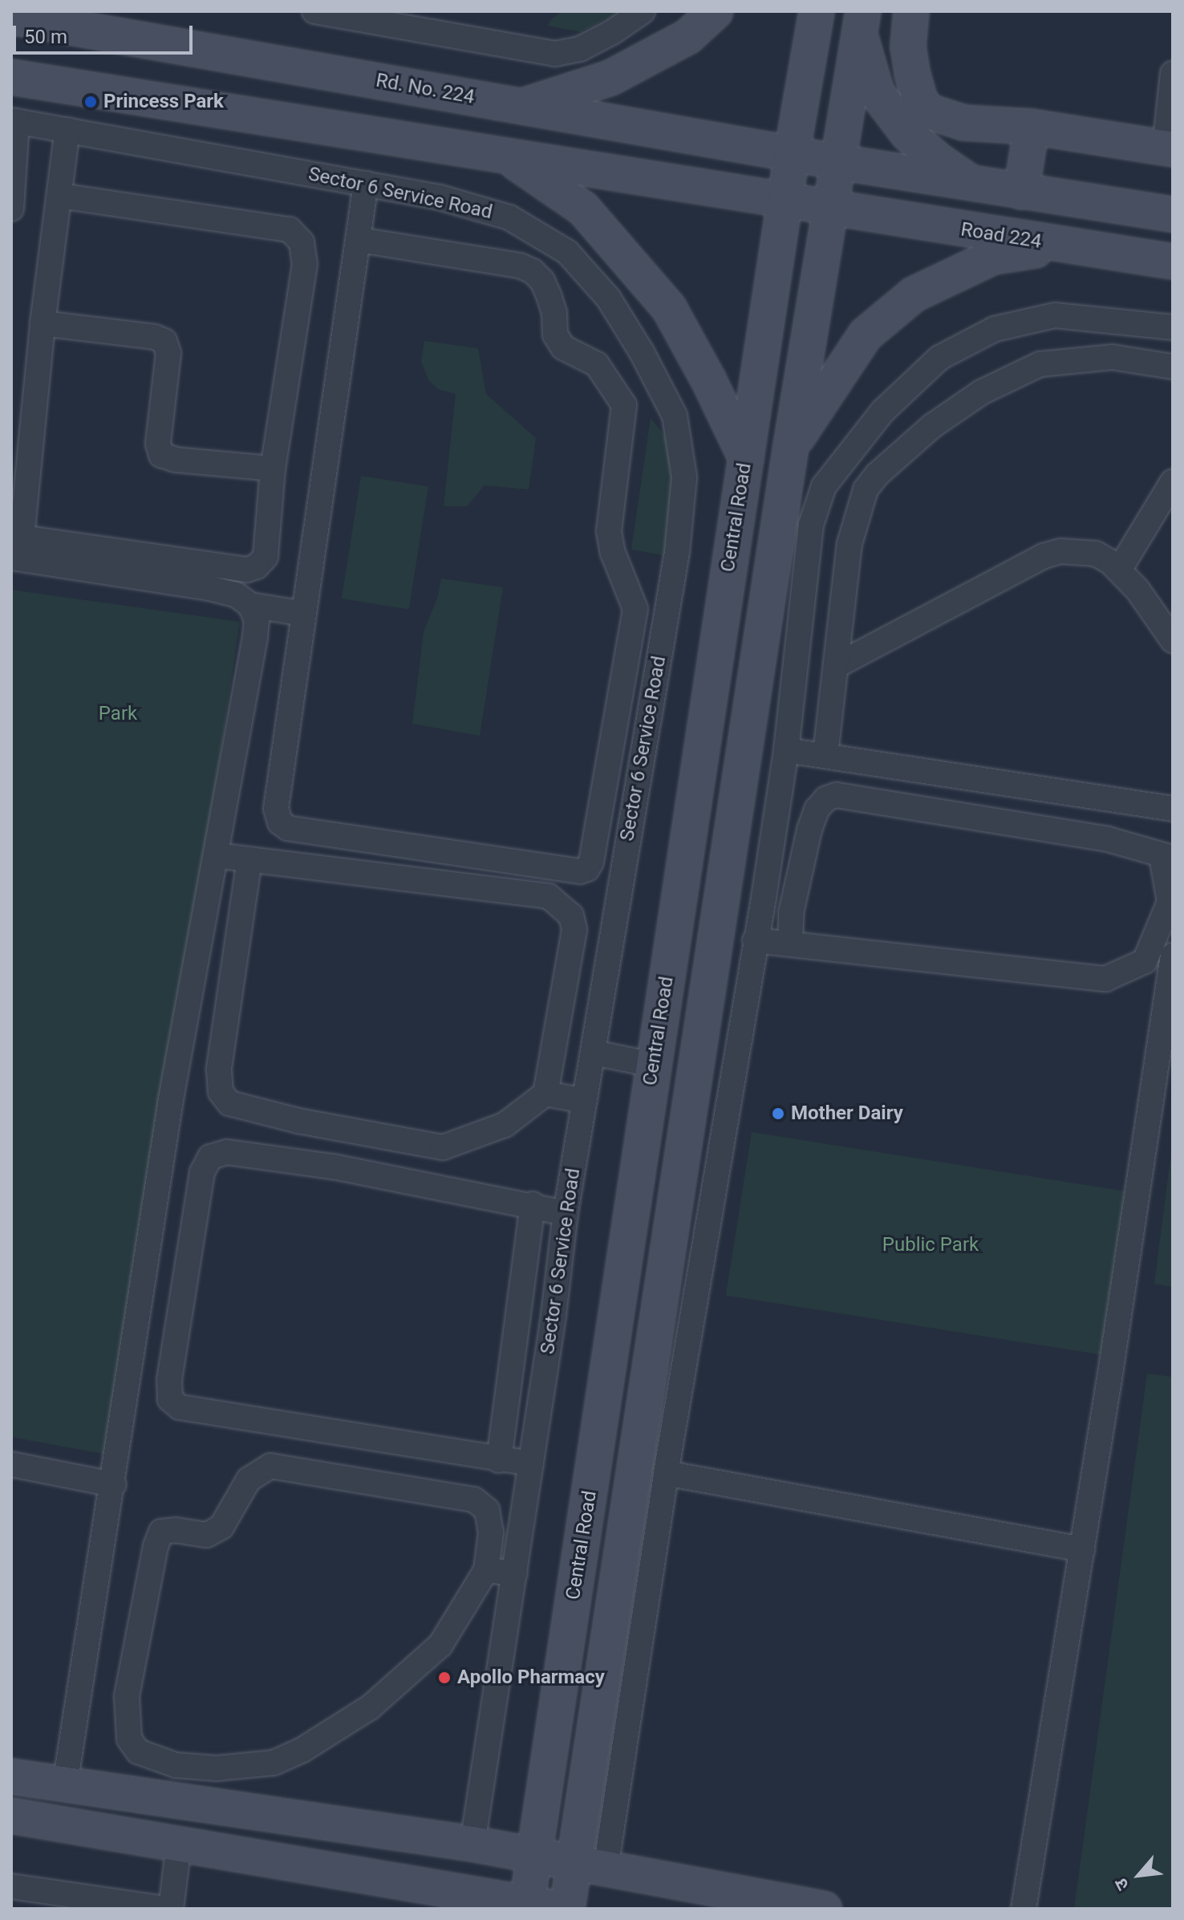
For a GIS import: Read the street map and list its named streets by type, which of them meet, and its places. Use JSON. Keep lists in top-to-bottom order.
{
  "streets": {
    "main road": ["Rd. No. 224", "Road 224", "Central Road"],
    "street": ["Sector 6 Service Road"]
  },
  "crossings": [
    ["Rd. No. 224", "Central Road"]
  ],
  "parks": ["Park", "Public Park"],
  "places": ["Princess Park", "Mother Dairy", "Apollo Pharmacy"],
  "scale_bar": "50 m",
  "north": "bottom left"
}
